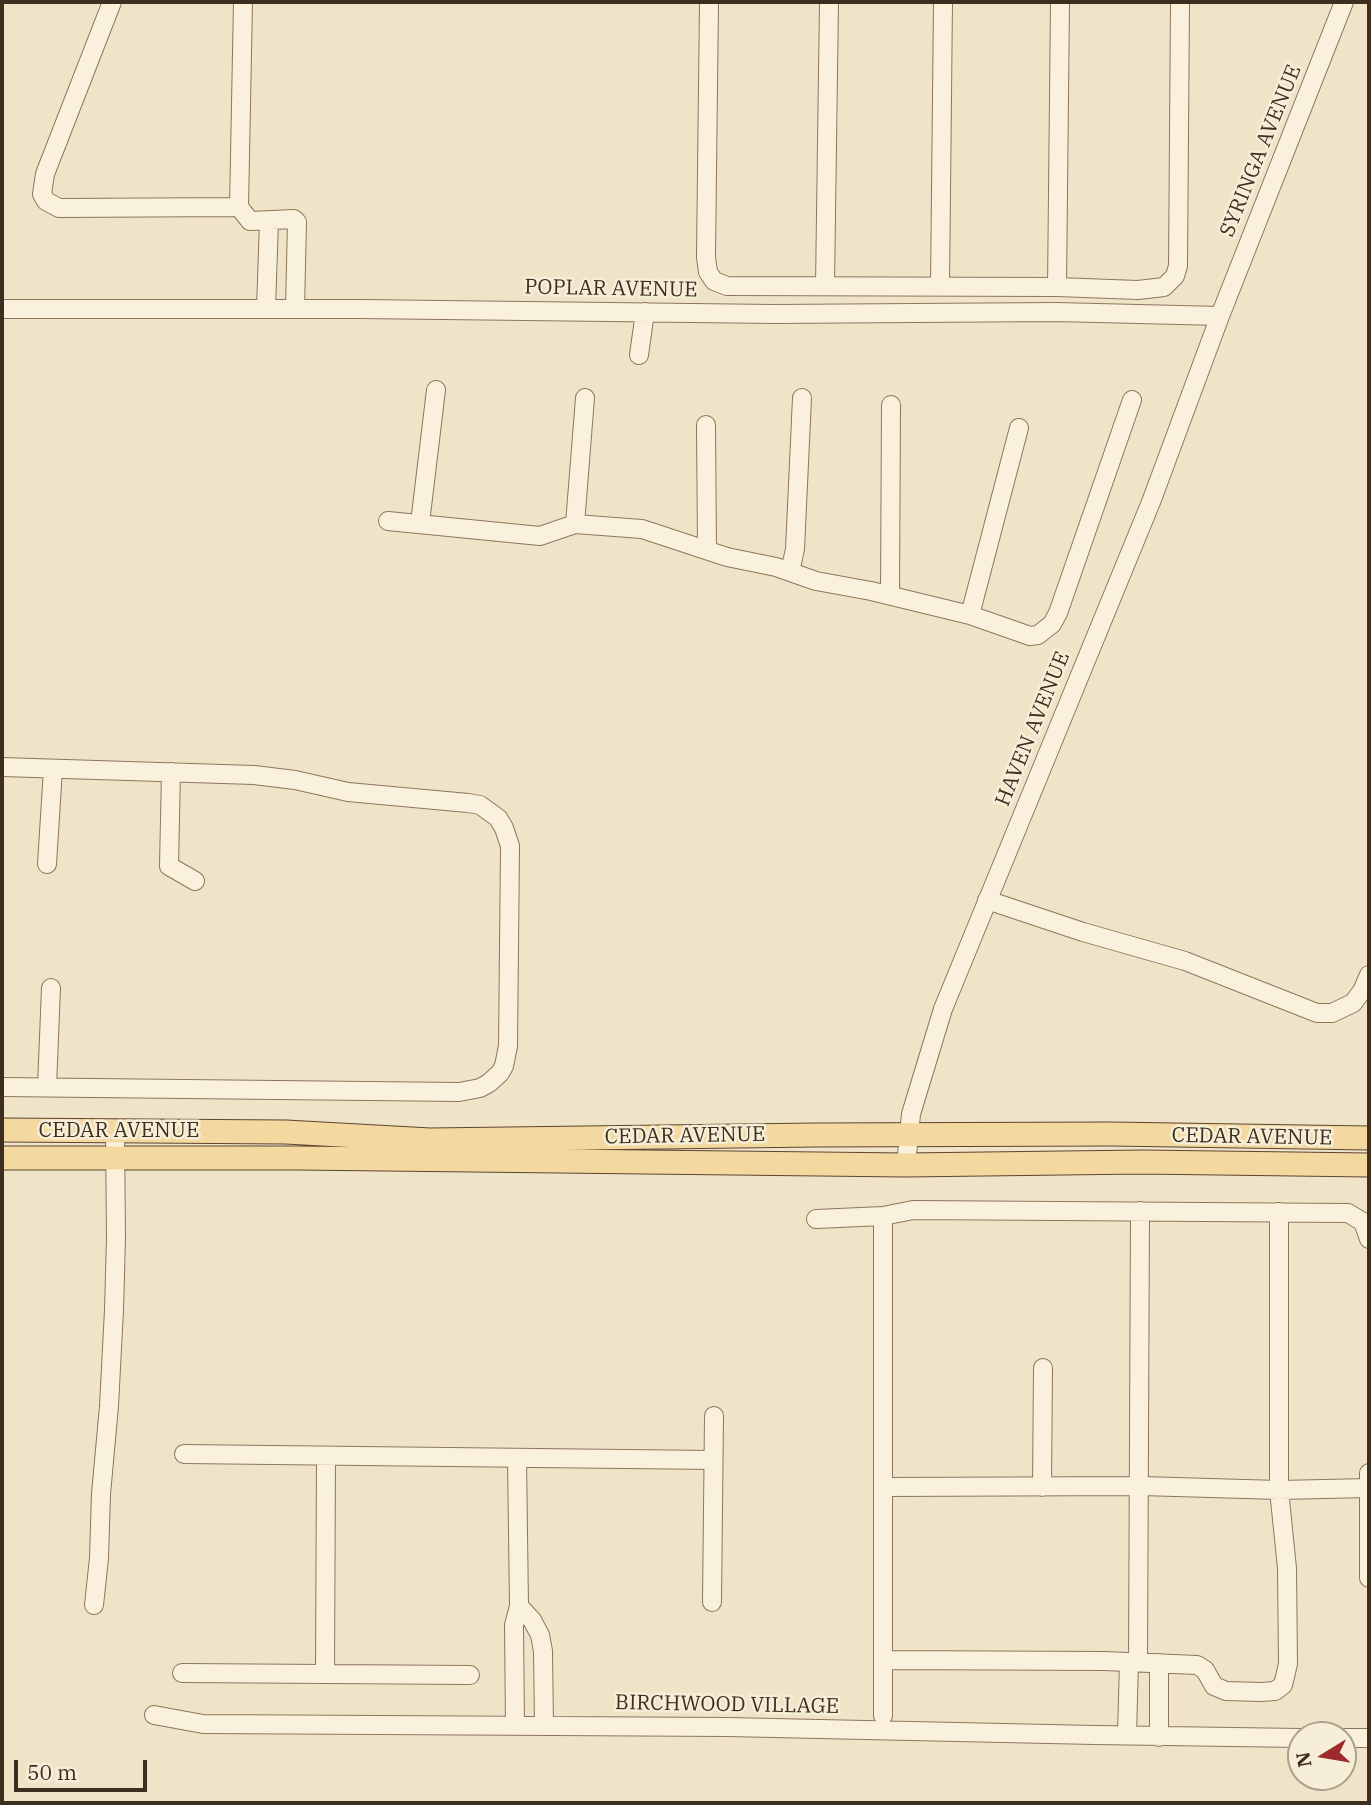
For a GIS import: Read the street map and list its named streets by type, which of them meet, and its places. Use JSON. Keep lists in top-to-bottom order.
{
  "streets": {
    "main road": ["CEDAR AVENUE"],
    "street": [
      "SYRINGA AVENUE",
      "POPLAR AVENUE",
      "HAVEN AVENUE",
      "BIRCHWOOD VILLAGE"
    ]
  },
  "crossings": [
    ["SYRINGA AVENUE", "POPLAR AVENUE"],
    ["SYRINGA AVENUE", "HAVEN AVENUE"],
    ["POPLAR AVENUE", "HAVEN AVENUE"],
    ["HAVEN AVENUE", "CEDAR AVENUE"]
  ],
  "scale_bar": "50 m",
  "north": "left"
}
